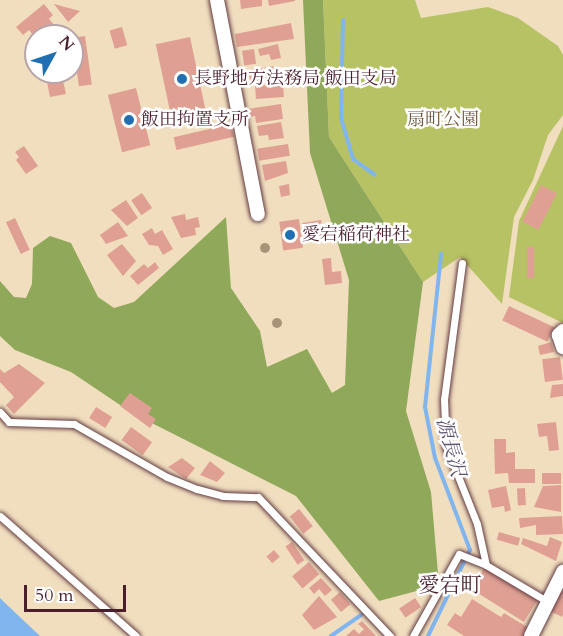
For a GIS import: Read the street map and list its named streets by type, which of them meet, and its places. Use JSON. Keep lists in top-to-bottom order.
{
  "districts": ["愛宕町"],
  "water": ["源長沢"],
  "parks": ["扇町公園"],
  "places": ["長野地方法務局 飯田支局", "飯田拘置支所", "愛宕稲荷神社"],
  "scale_bar": "50 m",
  "north": "top right"
}
